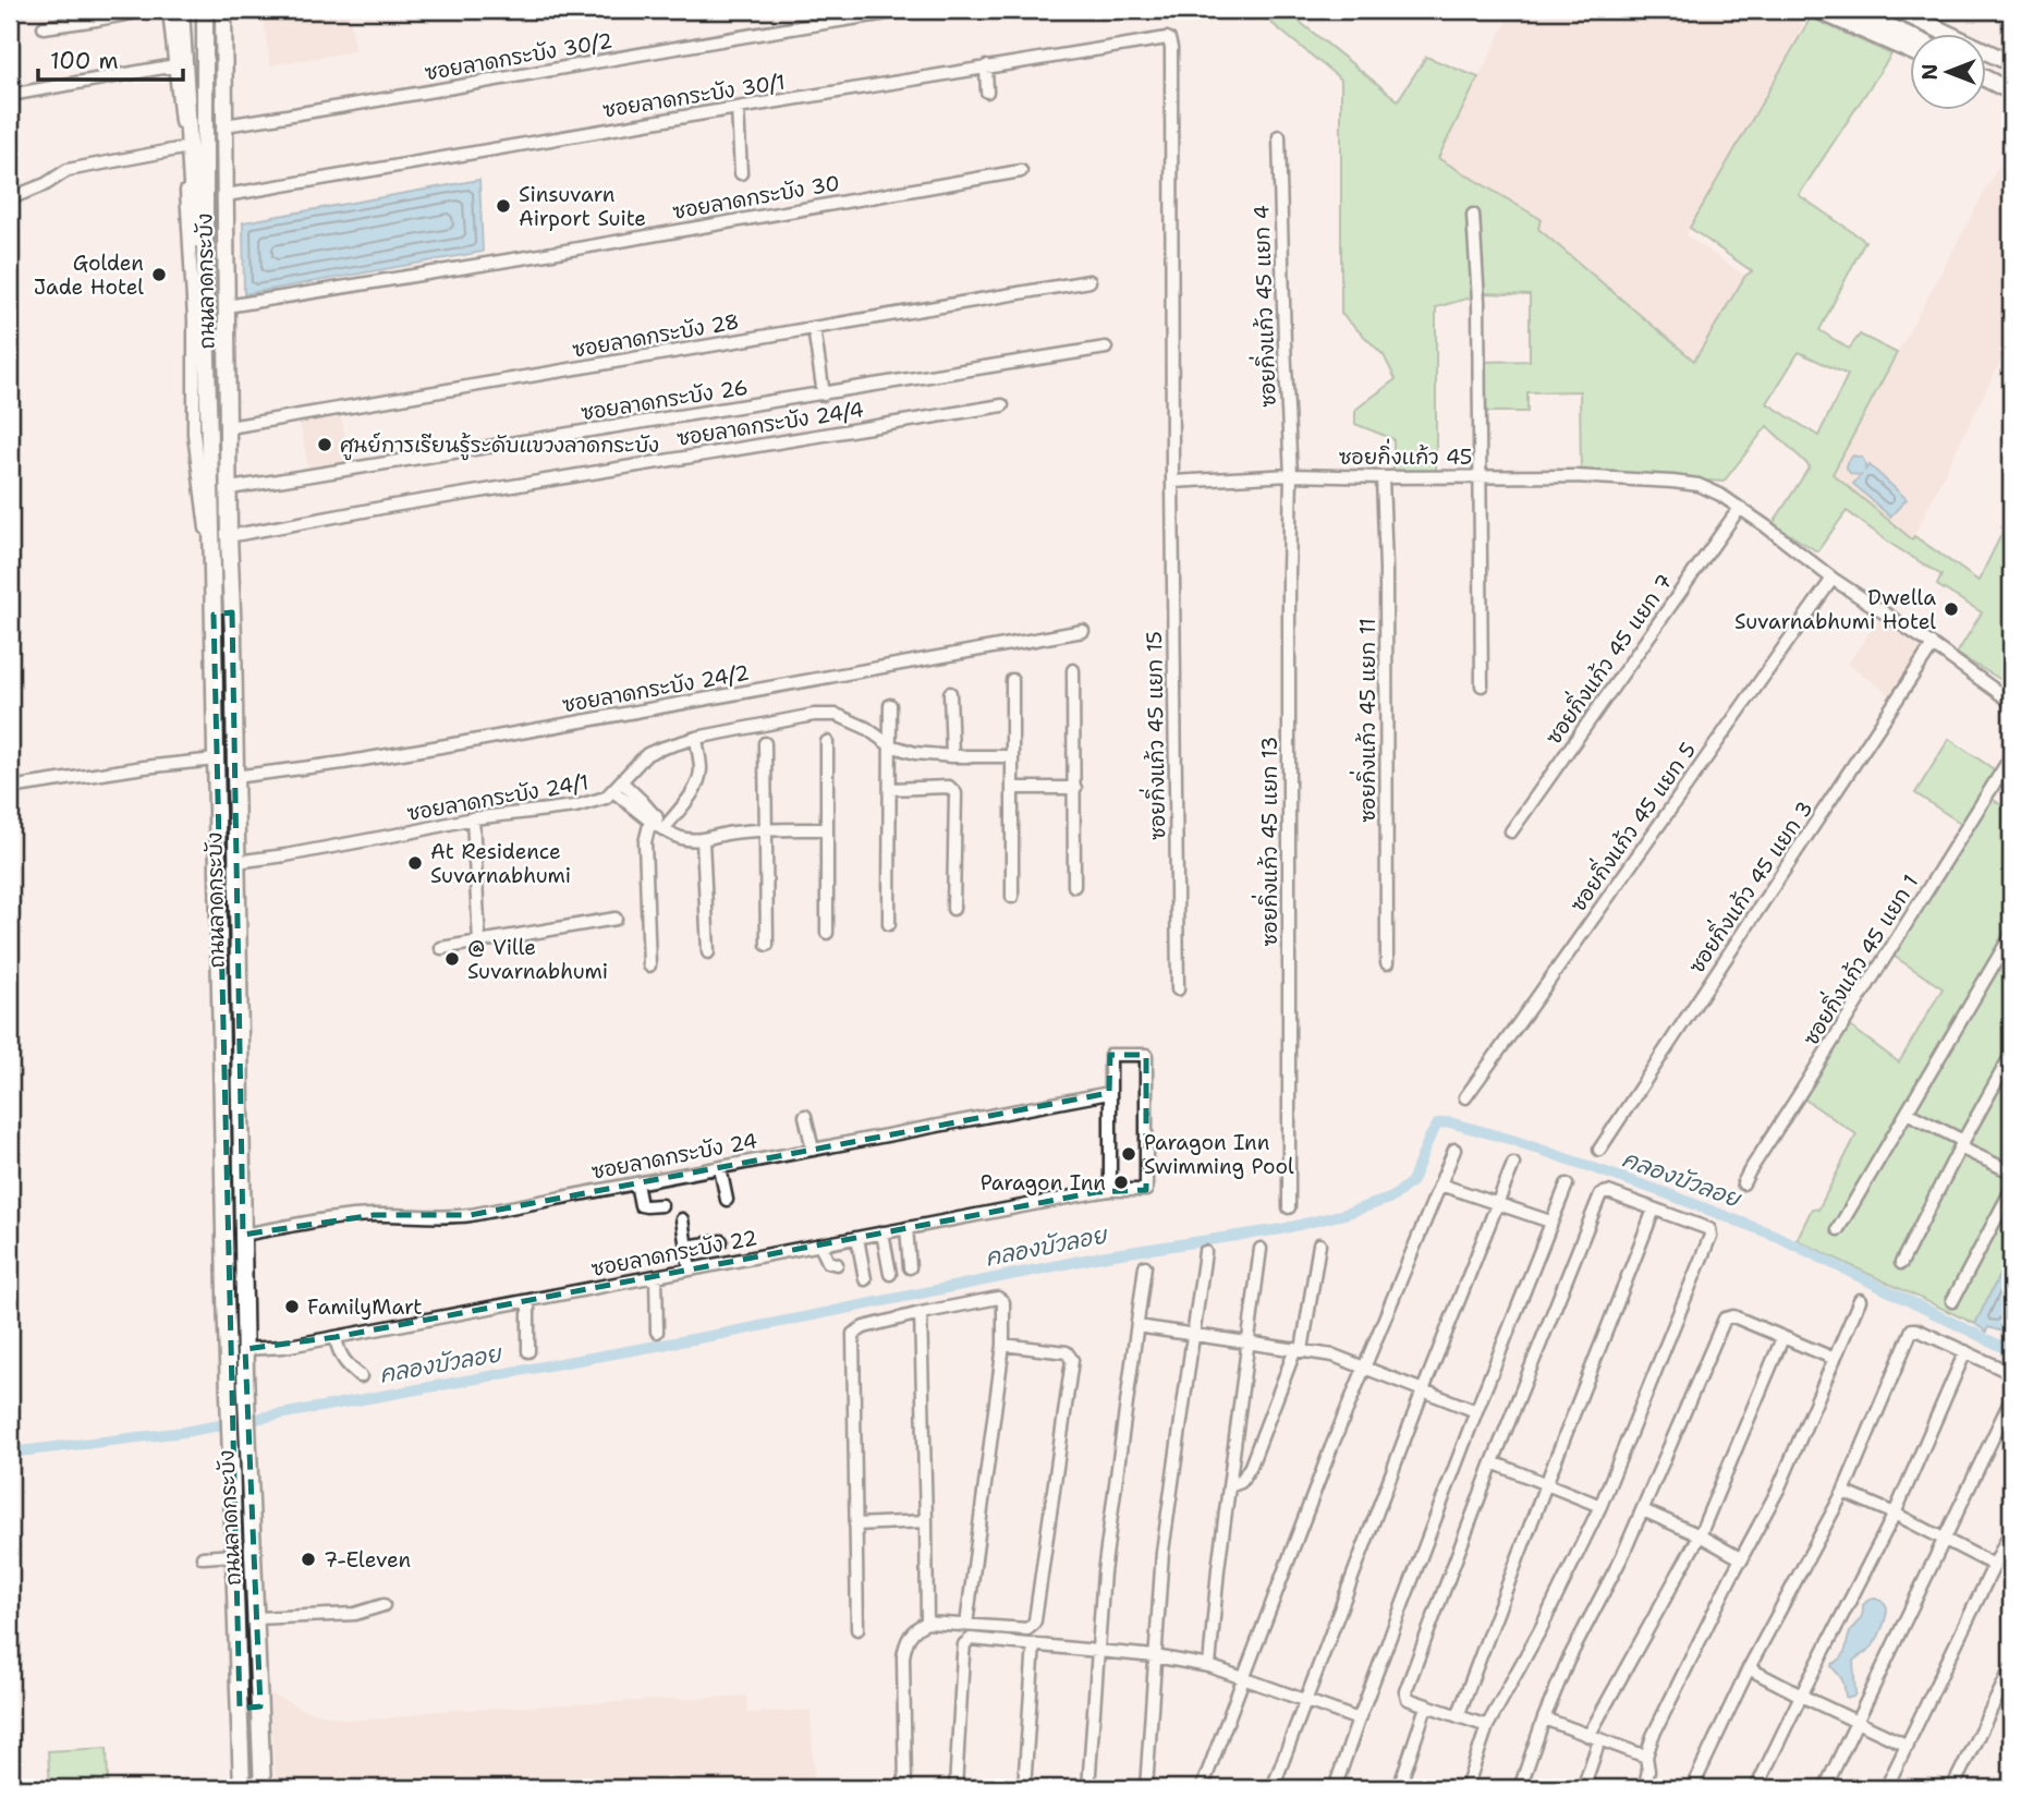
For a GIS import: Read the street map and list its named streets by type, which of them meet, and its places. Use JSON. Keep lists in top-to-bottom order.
{
  "streets": {
    "main road": ["ถนนลาดกระบัง"],
    "street": [
      "ซอยลาดกระบัง 30/2",
      "ซอยลาดกระบัง 30/1",
      "ซอยลาดกระบัง 30",
      "ซอยกิ่งแก้ว 45 แยก 4",
      "ซอยลาดกระบัง 28",
      "ซอยลาดกระบัง 26",
      "ซอยลาดกระบัง 24/4",
      "ซอยกิ่งแก้ว 45",
      "ซอยกิ่งแก้ว 45 แยก 7",
      "ซอยลาดกระบัง 24/2",
      "ซอยกิ่งแก้ว 45 แยก 11",
      "ซอยกิ่งแก้ว 45 แยก 15",
      "ซอยลาดกระบัง 24/1",
      "ซอยกิ่งแก้ว 45 แยก 5",
      "ซอยกิ่งแก้ว 45 แยก 13",
      "ซอยกิ่งแก้ว 45 แยก 3",
      "ซอยกิ่งแก้ว 45 แยก 1",
      "ซอยลาดกระบัง 24",
      "ซอยลาดกระบัง 22"
    ]
  },
  "crossings": [
    ["ซอยลาดกระบัง 30/2", "ถนนลาดกระบัง"],
    ["ซอยลาดกระบัง 30/1", "ถนนลาดกระบัง"],
    ["ซอยลาดกระบัง 30/1", "ซอยกิ่งแก้ว 45"],
    ["ซอยลาดกระบัง 30/1", "ซอยกิ่งแก้ว 45 แยก 15"],
    ["ซอยลาดกระบัง 30", "ถนนลาดกระบัง"],
    ["ถนนลาดกระบัง", "ซอยลาดกระบัง 28"],
    ["ถนนลาดกระบัง", "ซอยลาดกระบัง 26"],
    ["ถนนลาดกระบัง", "ซอยลาดกระบัง 24/4"],
    ["ถนนลาดกระบัง", "ซอยลาดกระบัง 24/2"],
    ["ถนนลาดกระบัง", "ซอยลาดกระบัง 24/1"],
    ["ถนนลาดกระบัง", "ซอยลาดกระบัง 24"],
    ["ถนนลาดกระบัง", "ซอยลาดกระบัง 22"],
    ["ซอยกิ่งแก้ว 45 แยก 4", "ซอยกิ่งแก้ว 45"],
    ["ซอยกิ่งแก้ว 45 แยก 4", "ซอยกิ่งแก้ว 45 แยก 13"],
    ["ซอยกิ่งแก้ว 45", "ซอยกิ่งแก้ว 45 แยก 7"],
    ["ซอยกิ่งแก้ว 45", "ซอยกิ่งแก้ว 45 แยก 11"],
    ["ซอยกิ่งแก้ว 45", "ซอยกิ่งแก้ว 45 แยก 15"],
    ["ซอยกิ่งแก้ว 45", "ซอยกิ่งแก้ว 45 แยก 5"],
    ["ซอยกิ่งแก้ว 45", "ซอยกิ่งแก้ว 45 แยก 13"],
    ["ซอยกิ่งแก้ว 45", "ซอยกิ่งแก้ว 45 แยก 3"],
    ["ซอยลาดกระบัง 24", "ซอยลาดกระบัง 22"]
  ],
  "water": ["คลองบัวลอย"],
  "places": [
    "Sinsuvarn Airport Suite",
    "Golden Jade Hotel",
    "ศูนย์การเรียนรู้ระดับแขวงลาดกระบัง",
    "Dwella Suvarnabhumi Hotel",
    "At Residence Suvarnabhumi",
    "@ Ville Suvarnabhumi",
    "Paragon Inn Swimming Pool",
    "Paragon Inn",
    "FamilyMart",
    "7-Eleven"
  ],
  "scale_bar": "100 m",
  "north": "left"
}
